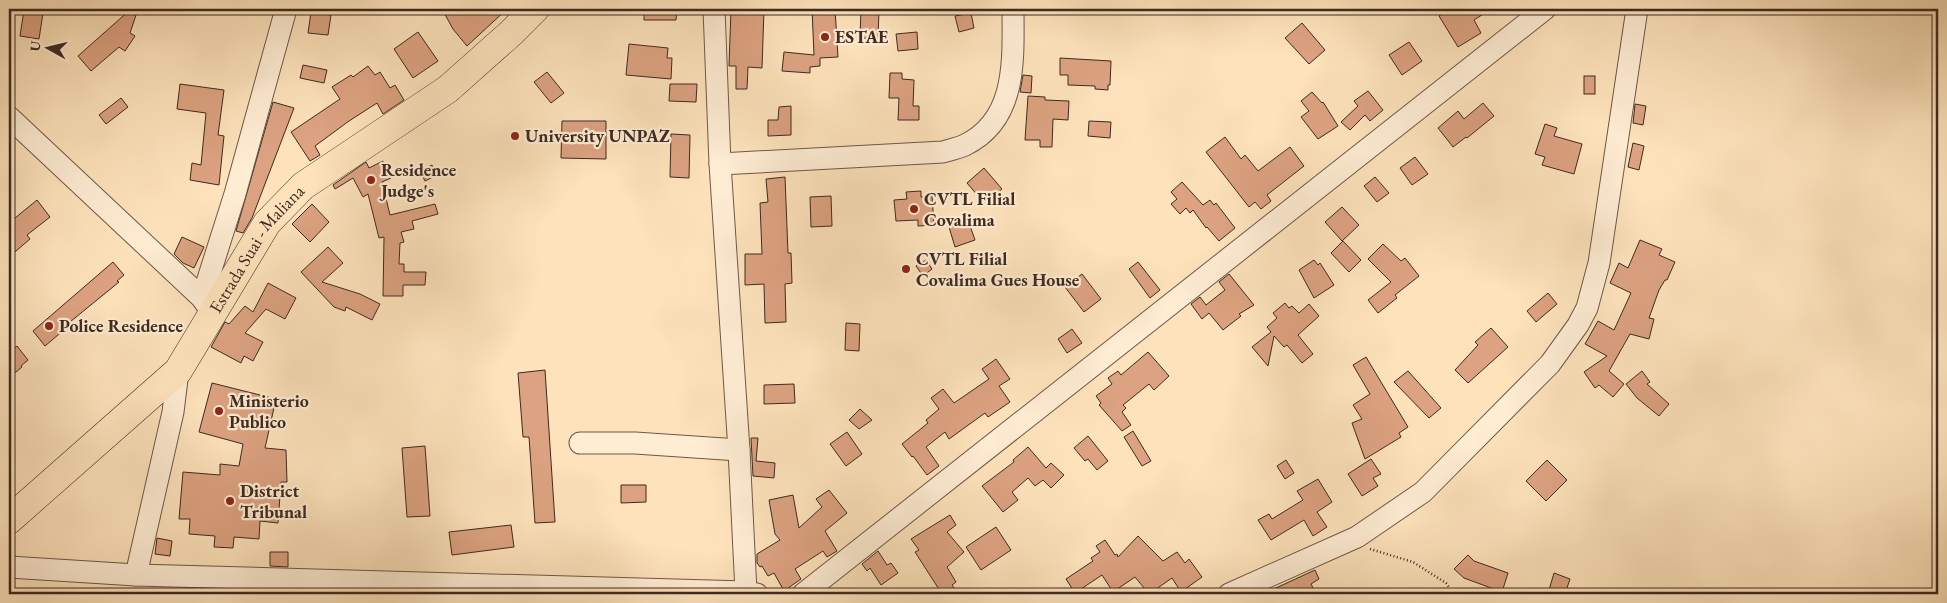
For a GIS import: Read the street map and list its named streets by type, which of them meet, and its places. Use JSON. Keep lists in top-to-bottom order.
{
  "streets": {
    "main road": ["Estrada Suai - Maliana"]
  },
  "places": [
    "ESTAE",
    "University UNPAZ",
    "Residence Judge's",
    "CVTL Filial Covalima",
    "CVTL Filial Covalima Gues House",
    "Police Residence",
    "Ministerio Publico",
    "District Tribunal"
  ],
  "north": "left"
}
